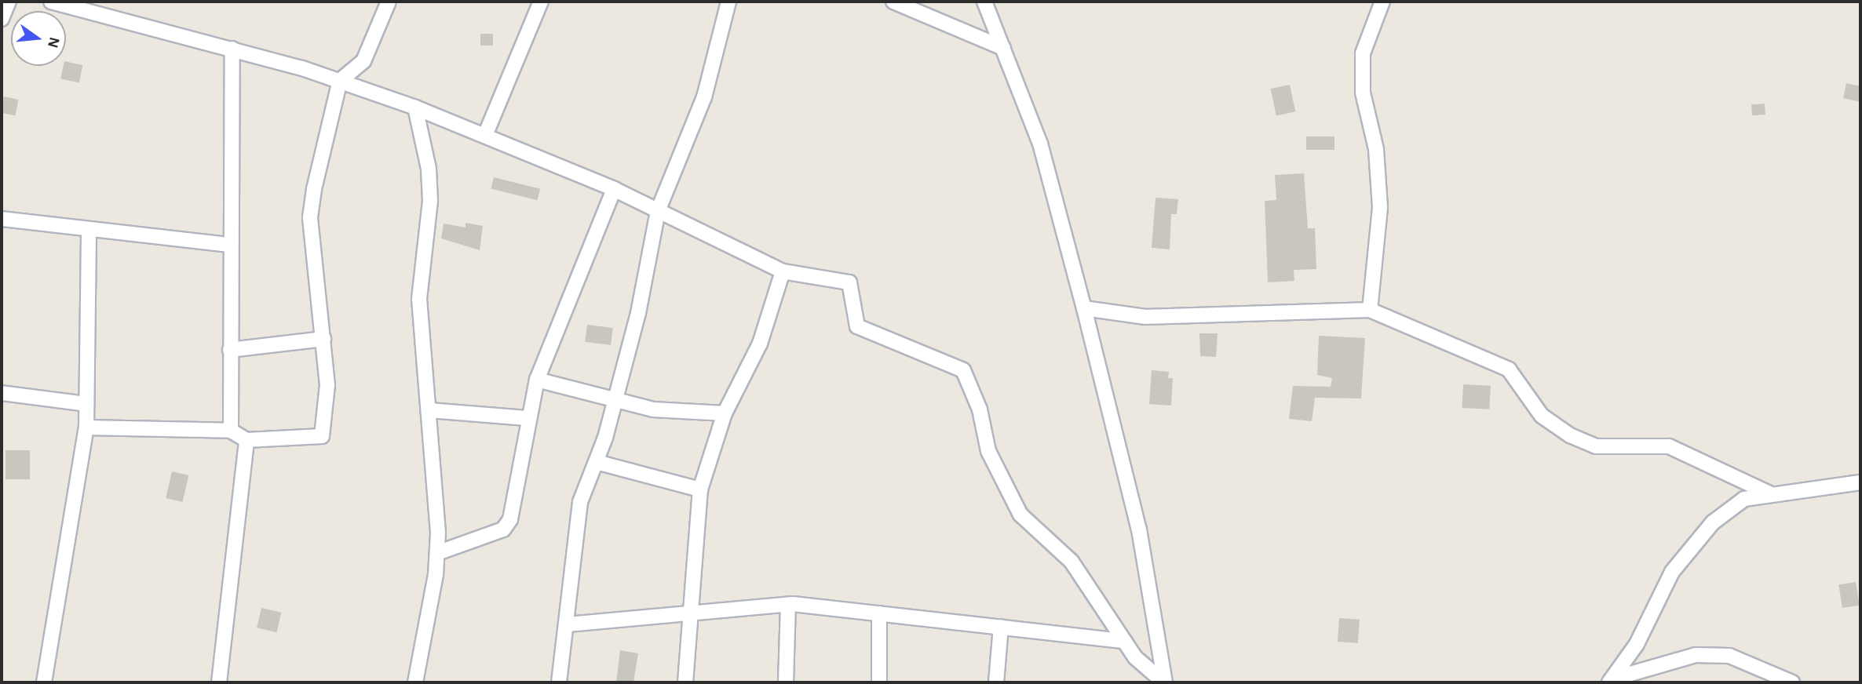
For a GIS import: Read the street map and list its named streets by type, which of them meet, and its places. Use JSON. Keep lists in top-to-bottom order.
{
  "north": "right"
}
